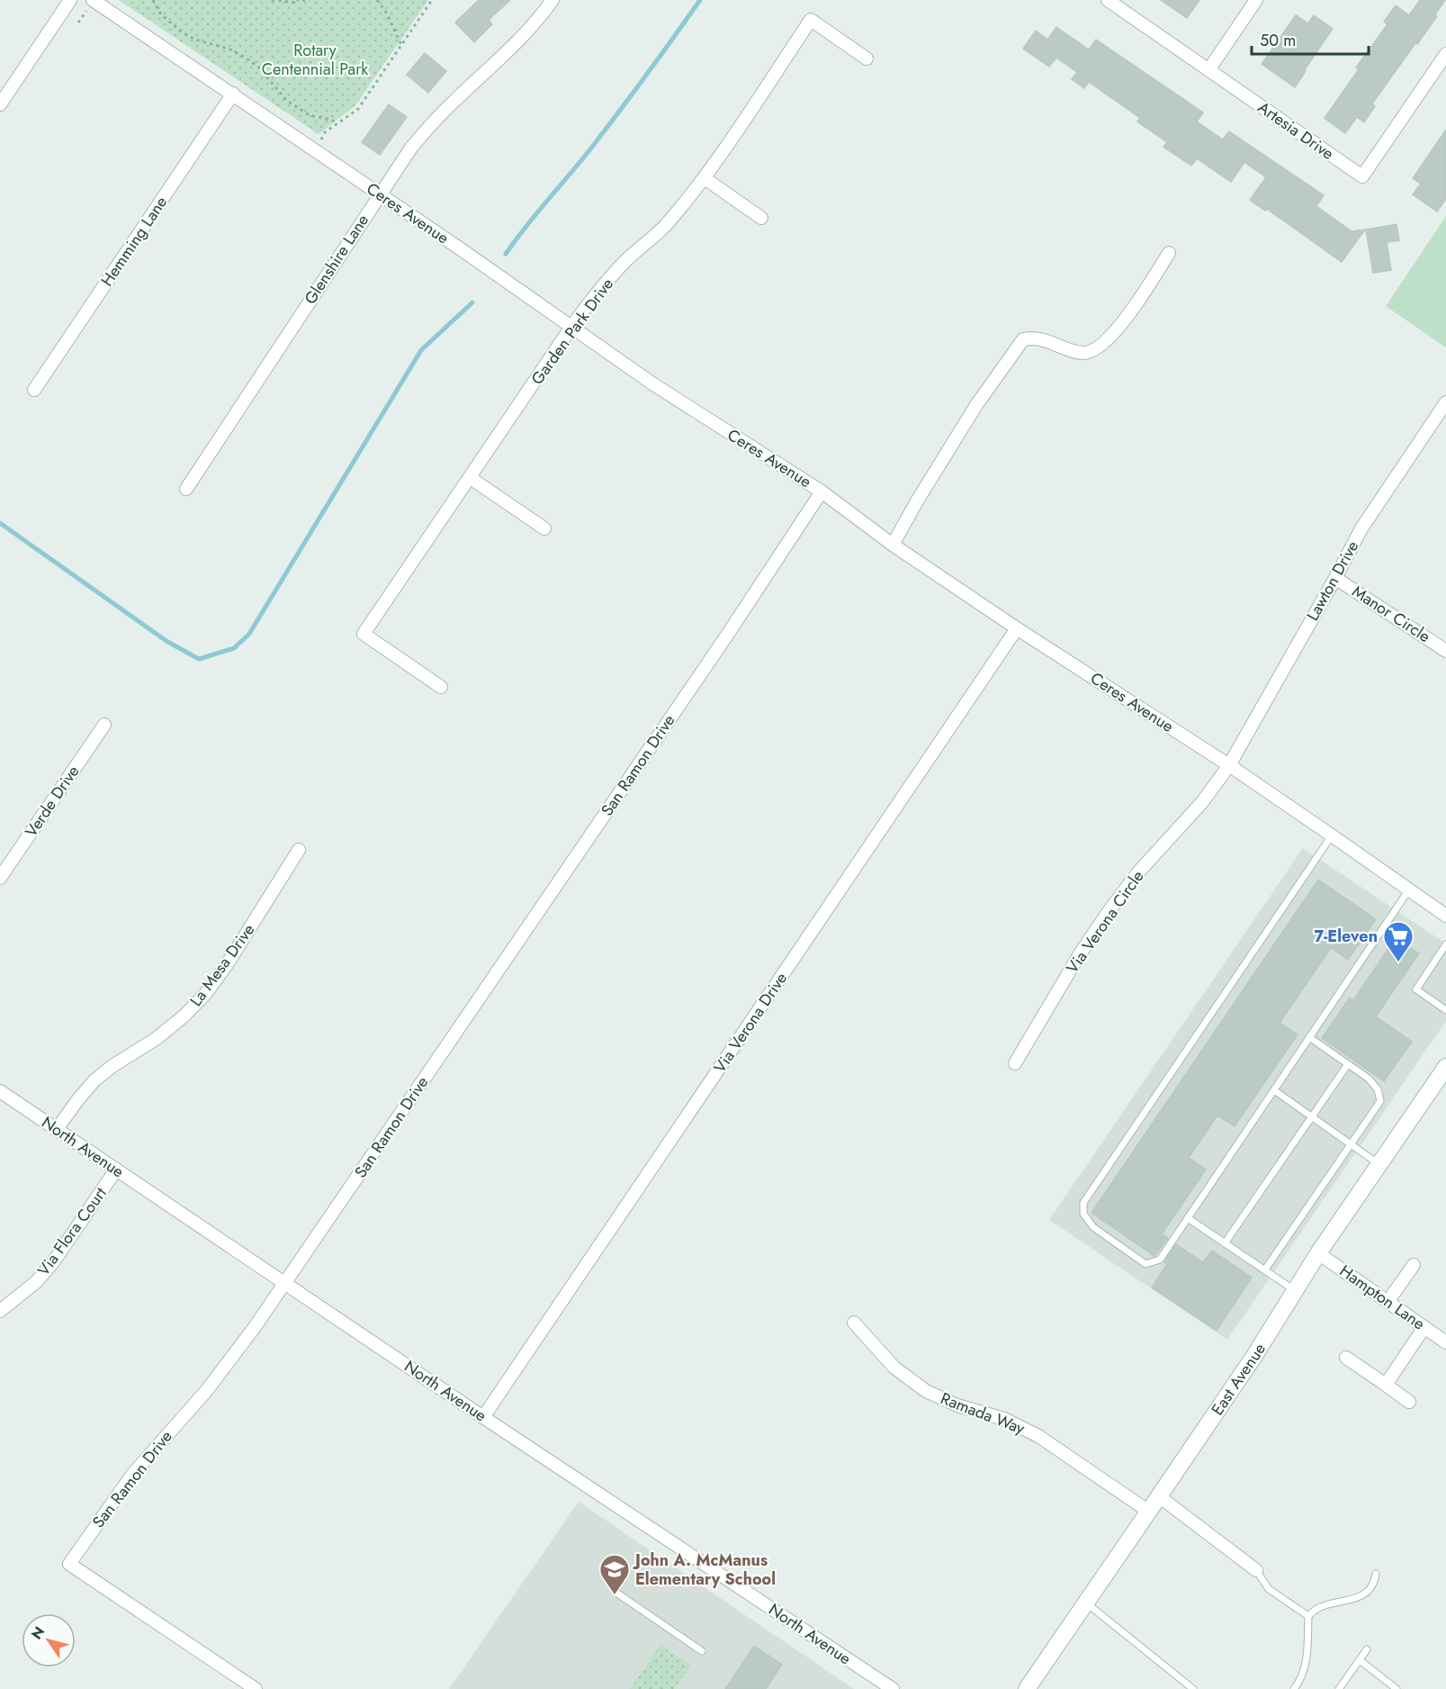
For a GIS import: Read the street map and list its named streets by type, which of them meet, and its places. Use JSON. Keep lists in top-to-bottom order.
{
  "streets": {
    "main road": ["East Avenue"],
    "street": [
      "Artesia Drive",
      "Ceres Avenue",
      "Hemming Lane",
      "Glenshire Lane",
      "Garden Park Drive",
      "Lawton Drive",
      "Manor Circle",
      "San Ramon Drive",
      "Verde Drive",
      "Via Verona Circle",
      "La Mesa Drive",
      "Via Verona Drive",
      "North Avenue",
      "Via Flora Court",
      "Hampton Lane",
      "Ramada Way"
    ]
  },
  "crossings": [
    ["Ceres Avenue", "Hemming Lane"],
    ["Ceres Avenue", "Glenshire Lane"],
    ["Ceres Avenue", "Garden Park Drive"],
    ["Ceres Avenue", "Lawton Drive"],
    ["Ceres Avenue", "San Ramon Drive"],
    ["Ceres Avenue", "Via Verona Circle"],
    ["Ceres Avenue", "Via Verona Drive"],
    ["Lawton Drive", "Manor Circle"],
    ["Lawton Drive", "Via Verona Circle"],
    ["San Ramon Drive", "North Avenue"],
    ["La Mesa Drive", "North Avenue"],
    ["Via Verona Drive", "North Avenue"],
    ["North Avenue", "Via Flora Court"],
    ["Hampton Lane", "East Avenue"],
    ["East Avenue", "Ramada Way"]
  ],
  "parks": ["Rotary Centennial Park"],
  "places": {
    "supermarket": ["7-Eleven"],
    "school or university": ["John A. McManus Elementary School"]
  },
  "scale_bar": "50 m",
  "north": "top left"
}
